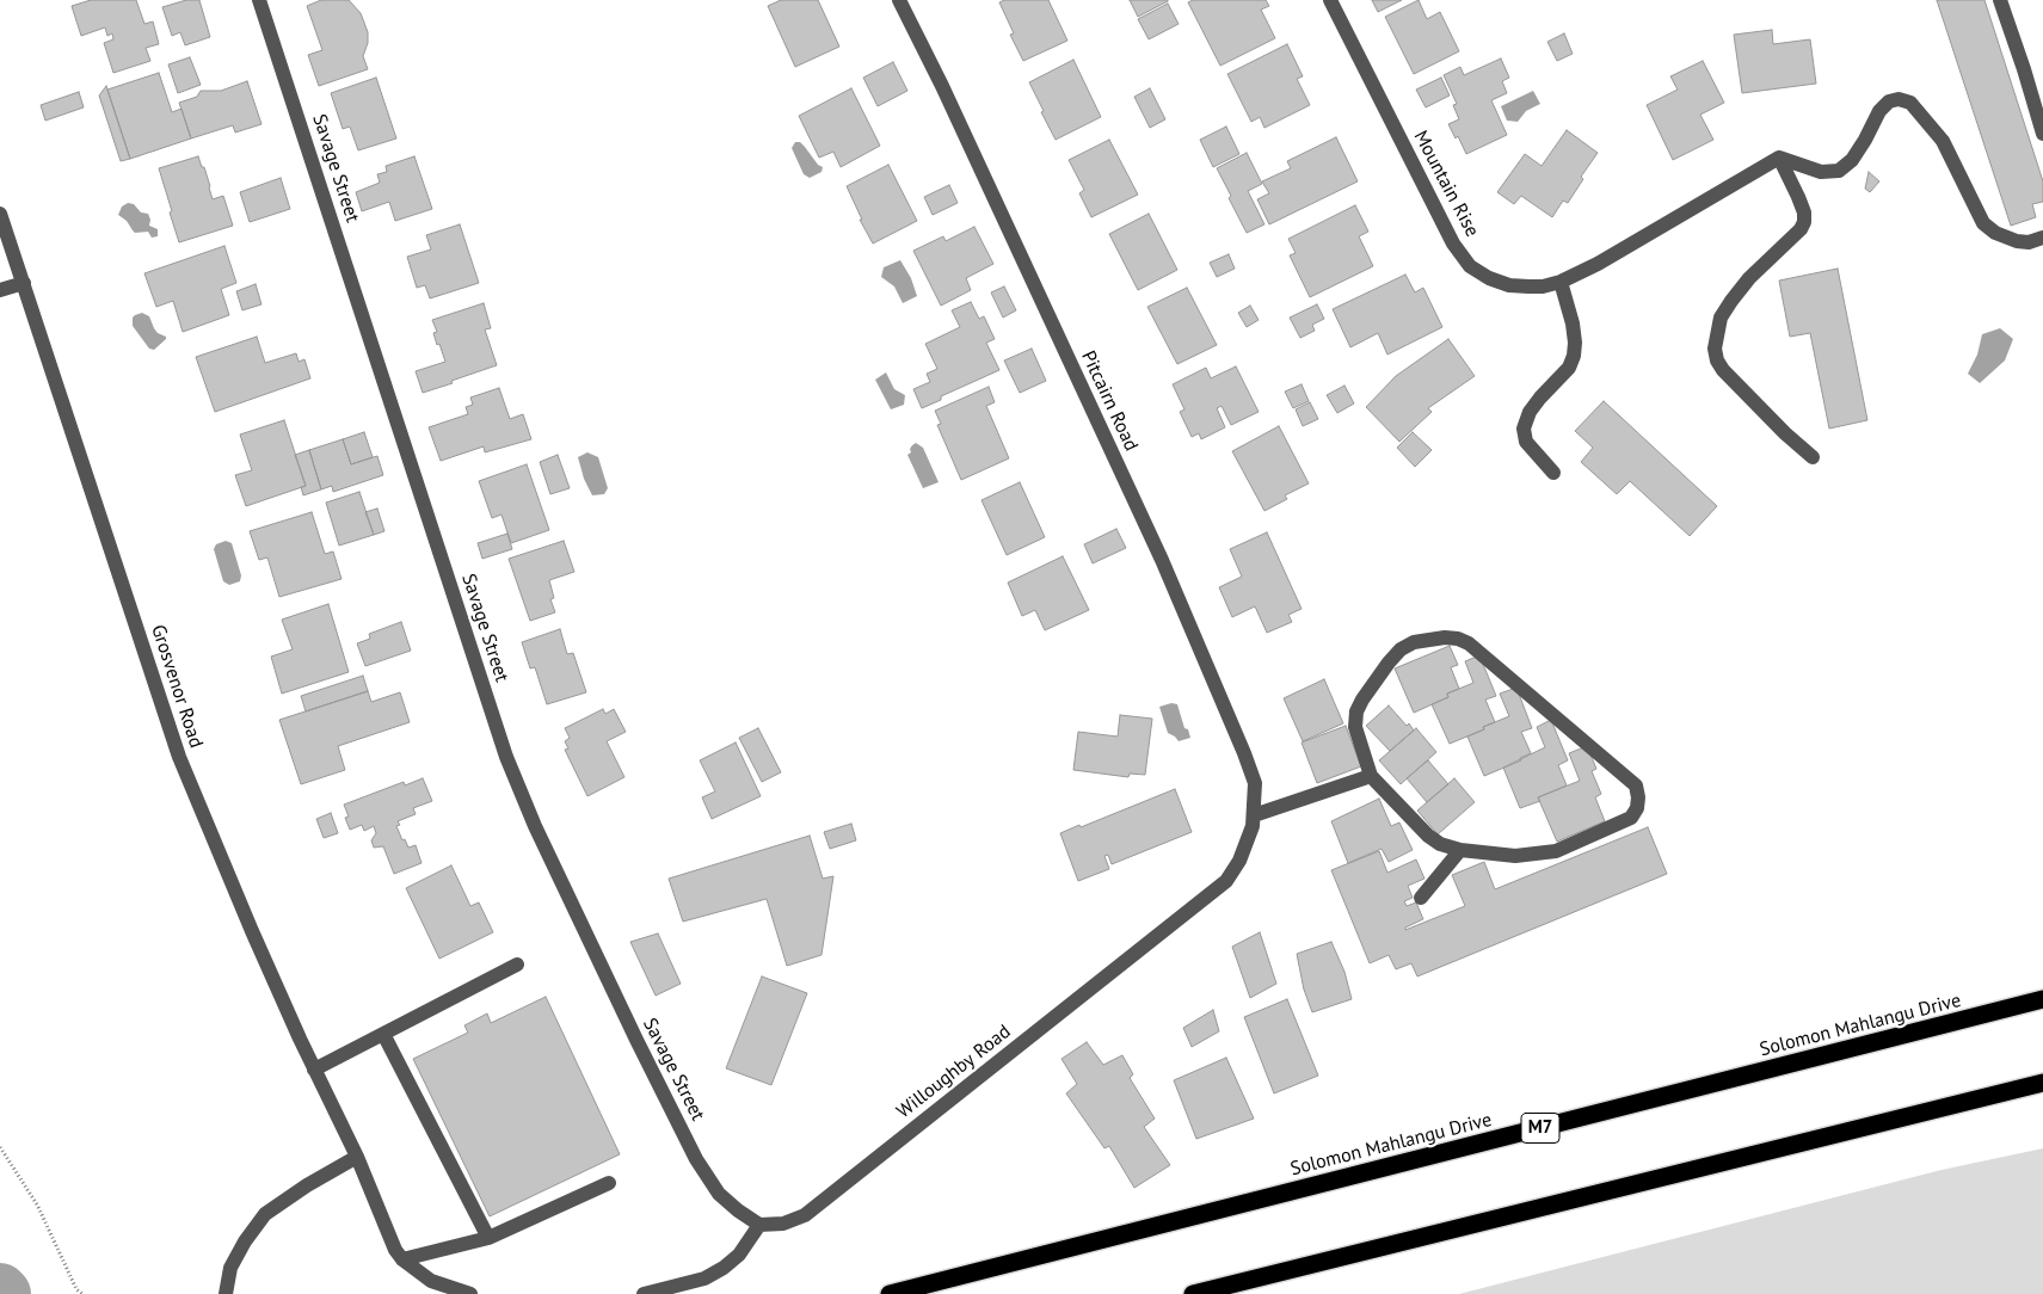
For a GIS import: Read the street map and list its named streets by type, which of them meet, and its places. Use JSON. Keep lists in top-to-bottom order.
{
  "streets": {
    "highway": ["Solomon Mahlangu Drive", "M7"],
    "street": [
      "Savage Street",
      "Mountain Rise",
      "Pitcairn Road",
      "Grosvenor Road",
      "Willoughby Road"
    ]
  },
  "crossings": [
    ["Savage Street", "Willoughby Road"],
    ["Pitcairn Road", "Willoughby Road"]
  ]
}
